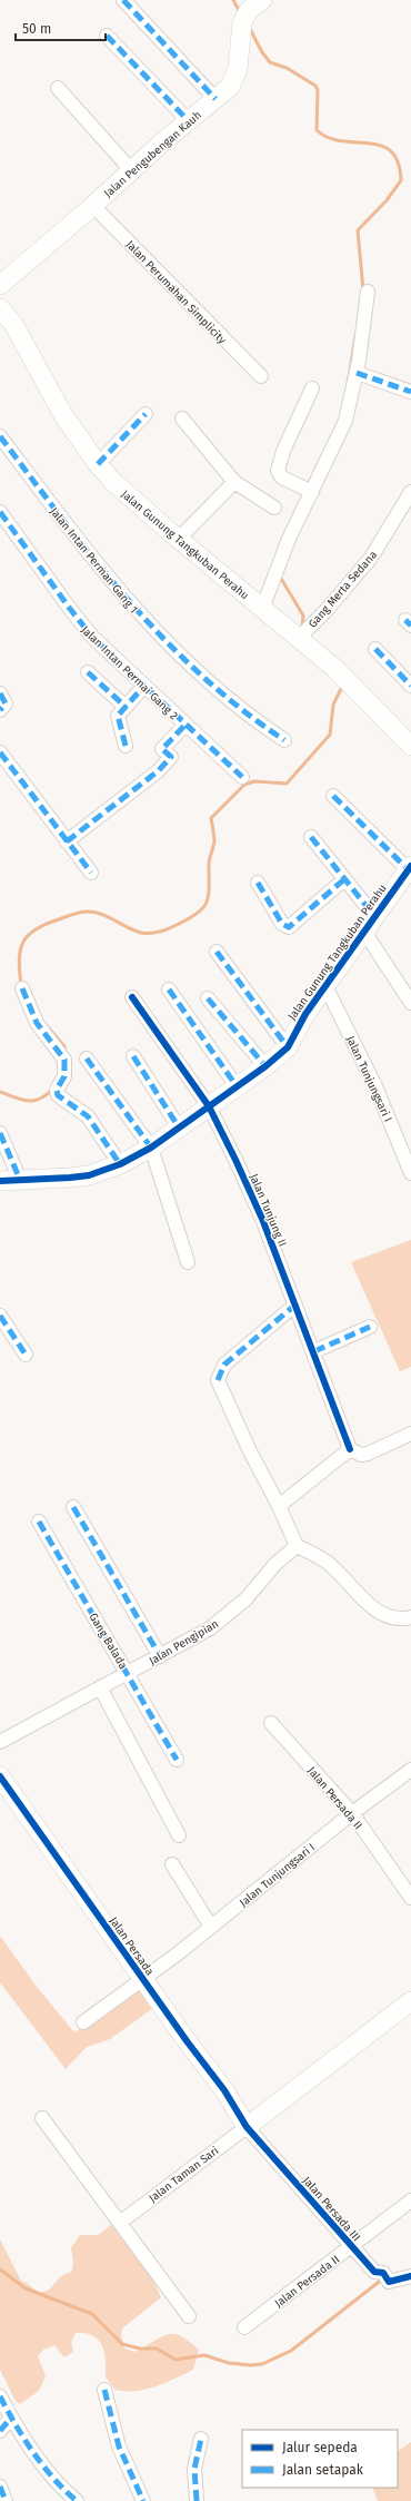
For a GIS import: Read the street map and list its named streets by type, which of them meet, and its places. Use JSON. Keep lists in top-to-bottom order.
{
  "streets": {
    "street": [
      "Jalan Pengubengan Kauh",
      "Jalan Perumahan Simplicity",
      "Jalan Gunung Tangkuban Perahu",
      "Jalan Intan Perman Gang 1",
      "Gang Merta Sedana",
      "Jalan Intan Permai Gang 2",
      "Jalan Tunjungsari I",
      "Jalan Tunjung II",
      "Gang Balada",
      "Jalan Pengipian",
      "Jalan Persada II",
      "Jalan Persada",
      "Jalan Taman Sari",
      "Jalan Persada III"
    ]
  },
  "crossings": [
    ["Jalan Pengubengan Kauh", "Jalan Perumahan Simplicity"],
    ["Jalan Gunung Tangkuban Perahu", "Gang Merta Sedana"],
    ["Jalan Gunung Tangkuban Perahu", "Jalan Tunjungsari I"],
    ["Jalan Gunung Tangkuban Perahu", "Jalan Tunjung II"],
    ["Jalan Tunjungsari I", "Jalan Persada II"],
    ["Jalan Tunjungsari I", "Jalan Persada"],
    ["Gang Balada", "Jalan Pengipian"],
    ["Jalan Persada II", "Jalan Persada III"],
    ["Jalan Persada", "Jalan Taman Sari"],
    ["Jalan Persada", "Jalan Persada III"],
    ["Jalan Taman Sari", "Jalan Persada III"]
  ],
  "legend": ["Jalur sepeda", "Jalan setapak"],
  "scale_bar": "50 m"
}
